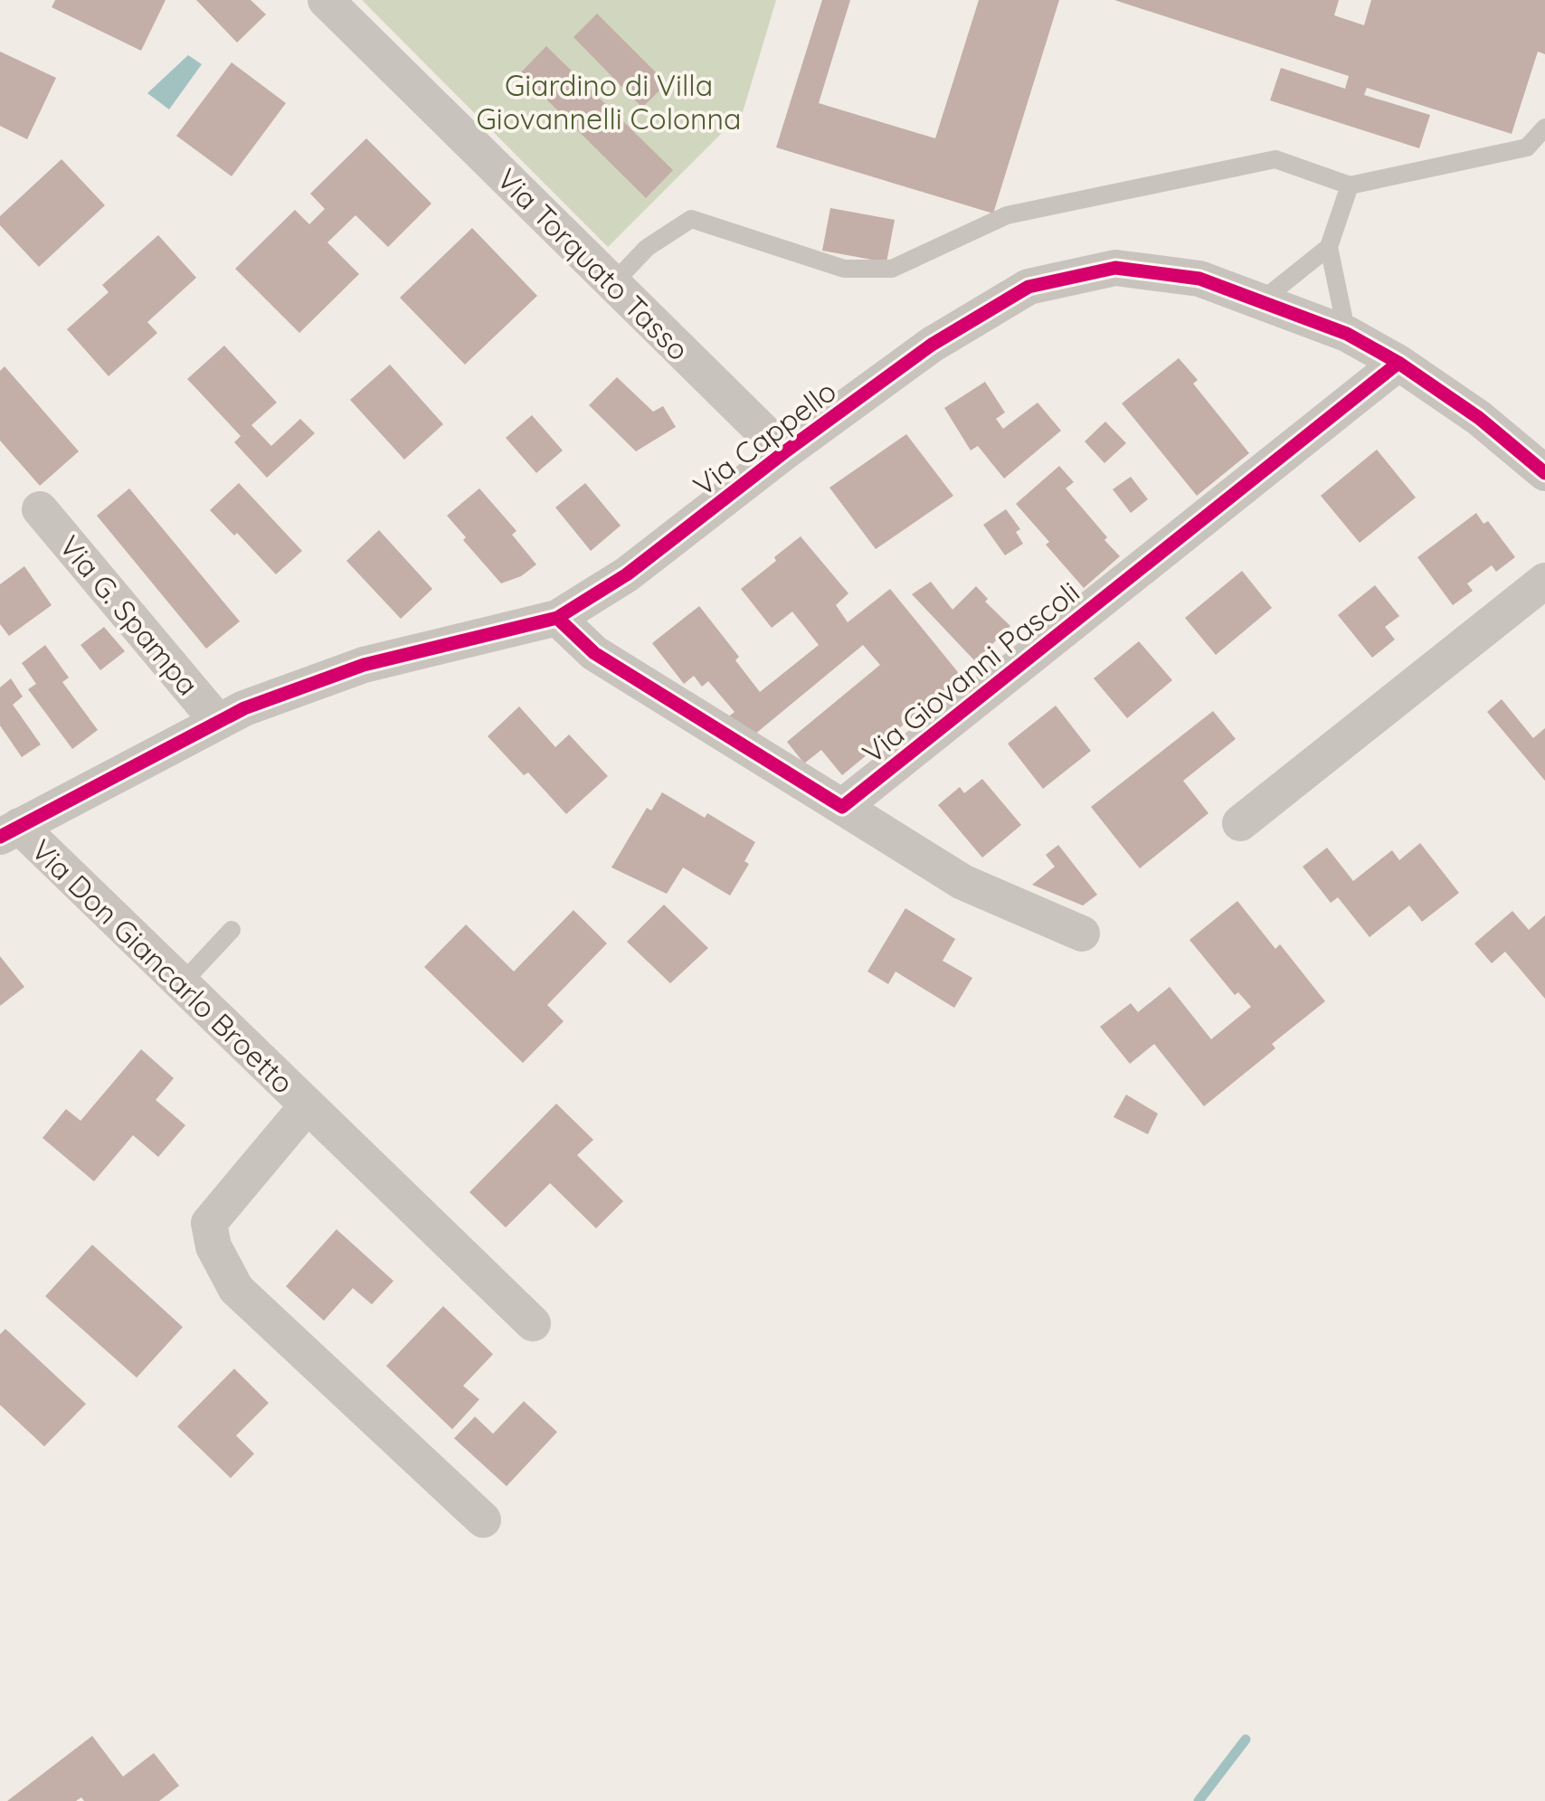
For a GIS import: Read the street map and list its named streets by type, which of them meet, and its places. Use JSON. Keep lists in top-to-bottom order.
{
  "streets": {
    "street": [
      "Via Torquato Tasso",
      "Via Cappello",
      "Via G. Spampa",
      "Via Giovanni Pascoli",
      "Via Don Giancarlo Broetto"
    ]
  },
  "crossings": [
    ["Via Torquato Tasso", "Via Cappello"],
    ["Via Cappello", "Via G. Spampa"],
    ["Via Cappello", "Via Giovanni Pascoli"],
    ["Via Cappello", "Via Don Giancarlo Broetto"]
  ],
  "parks": ["Giardino di Villa Giovannelli Colonna"]
}
